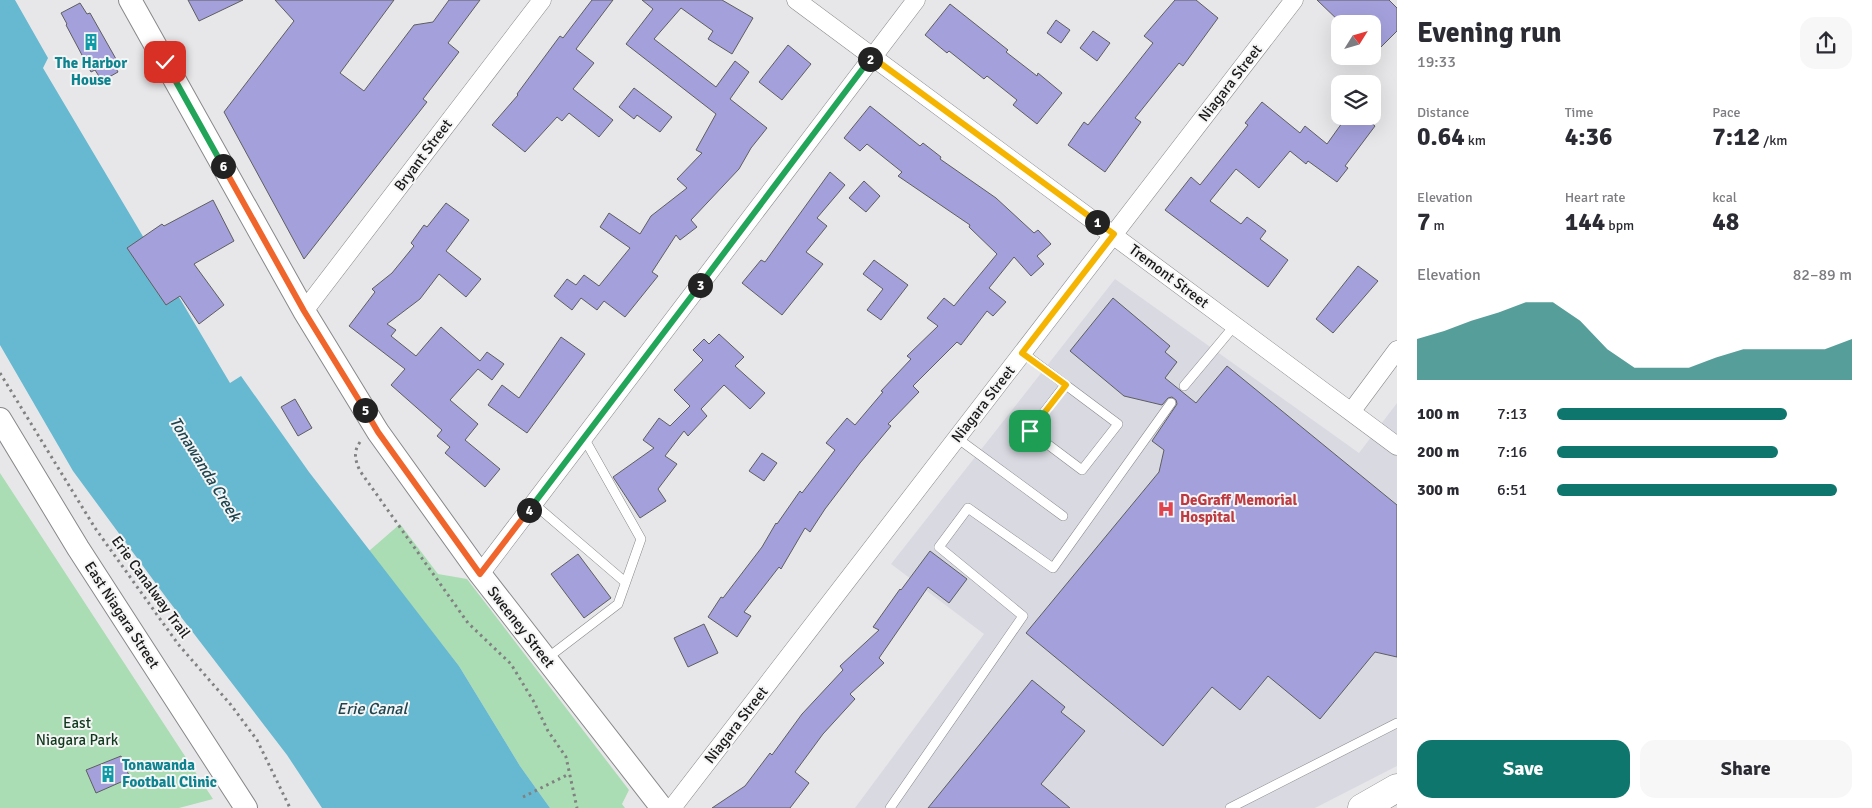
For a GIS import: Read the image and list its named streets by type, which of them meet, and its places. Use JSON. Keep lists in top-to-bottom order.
{
  "streets": {
    "street": [
      "Niagara Street",
      "Bryant Street",
      "Tremont Street",
      "East Niagara Street",
      "Sweeney Street"
    ],
    "path": ["Erie Canalway Trail"]
  },
  "crossings": [
    ["Niagara Street", "Tremont Street"],
    ["Bryant Street", "Sweeney Street"]
  ],
  "water": ["Tonawanda Creek", "Erie Canal"],
  "parks": ["East Niagara Park"],
  "places": {
    "building": ["The Harbor House", "Tonawanda Football Clinic"],
    "hospital": ["DeGraff Memorial Hospital"]
  },
  "north": "top right",
  "page": {
    "heading": ["Evening run", "19:33"],
    "pins": [
      "2",
      "6",
      "1",
      "3",
      "5",
      "4"
    ],
    "stats": [
      ["Distance", "0.64 km"],
      ["Time", "4:36"],
      ["Pace", "7:12 /km"],
      ["Elevation", "7 m"],
      ["Heart rate", "144 bpm"],
      ["kcal", "48"]
    ],
    "chart": ["Elevation", "82–89 m"],
    "list": [
      {
        "name": "100 m",
        "note": "7:13"
      },
      {
        "name": "200 m",
        "note": "7:16"
      },
      {
        "name": "300 m",
        "note": "6:51"
      }
    ],
    "buttons": ["Save", "Share"]
  }
}
